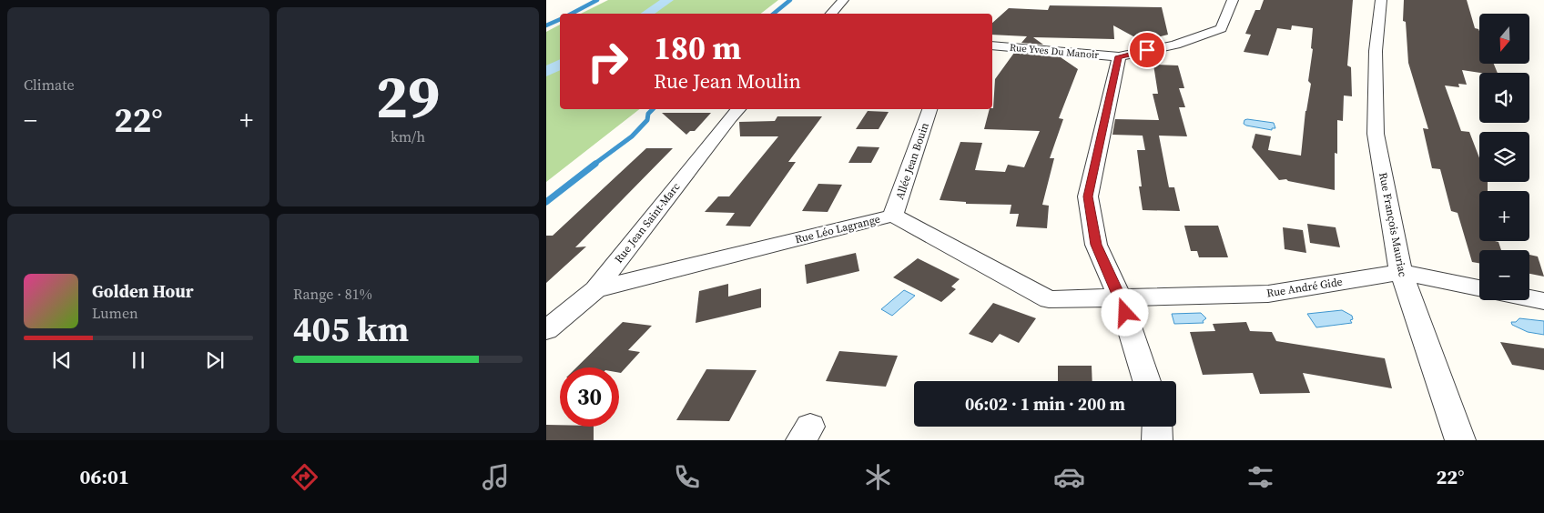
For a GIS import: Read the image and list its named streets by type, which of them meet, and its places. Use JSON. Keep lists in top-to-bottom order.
{
  "streets": {
    "street": [
      "Rue Yves Du Manoir",
      "Allée Jean Bouin",
      "Rue Jean Saint-Marc",
      "Rue François Mauriac",
      "Rue Léo Lagrange",
      "Rue André Gide"
    ]
  },
  "crossings": [
    ["Allée Jean Bouin", "Rue Léo Lagrange"],
    ["Rue Jean Saint-Marc", "Rue Léo Lagrange"],
    ["Rue François Mauriac", "Rue André Gide"],
    ["Rue Léo Lagrange", "Rue André Gide"]
  ],
  "north": "bottom",
  "page": {
    "tile": [
      "Climate",
      ["29", "km/h"],
      ["Range · 81%", "405 km"]
    ],
    "map_buttons": ["+", "−"],
    "turn": ["180 m", "Rue Jean Moulin"],
    "heat": ["−", "22°", "+"],
    "song": ["Golden Hour", "Lumen"],
    "limit": "30",
    "trip": "06:02 · 1 min · 200 m",
    "tabs": ["06:01", "22°"]
  }
}
